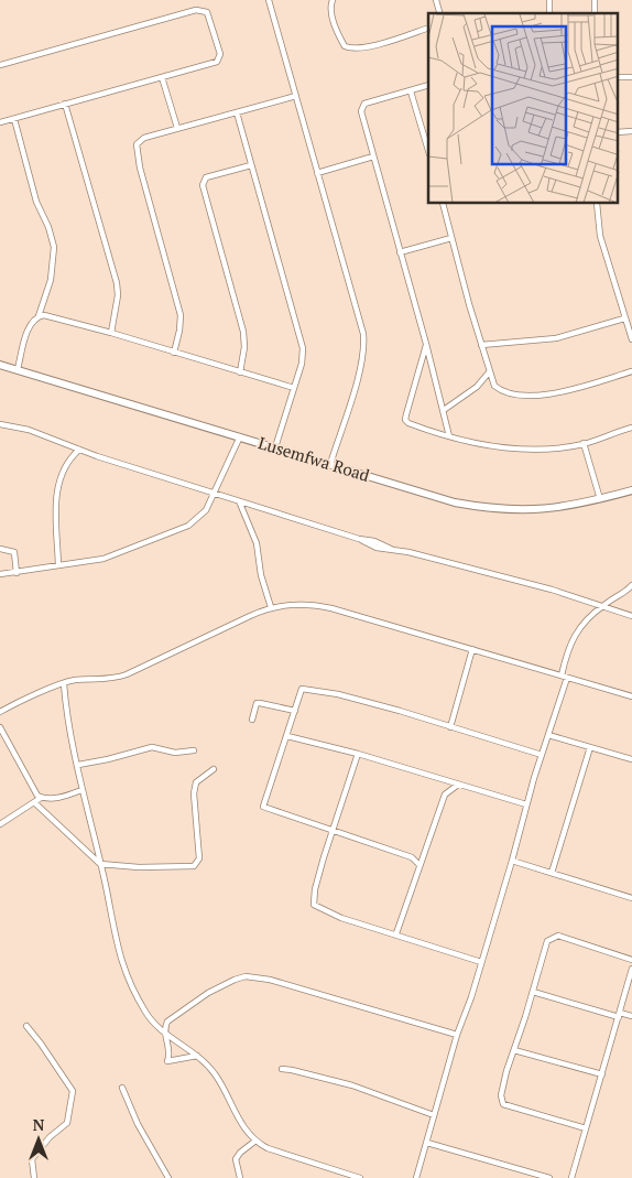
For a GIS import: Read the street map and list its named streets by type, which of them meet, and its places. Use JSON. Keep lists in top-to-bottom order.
{
  "streets": {
    "street": ["Lusemfwa Road"]
  },
  "north": "top"
}
